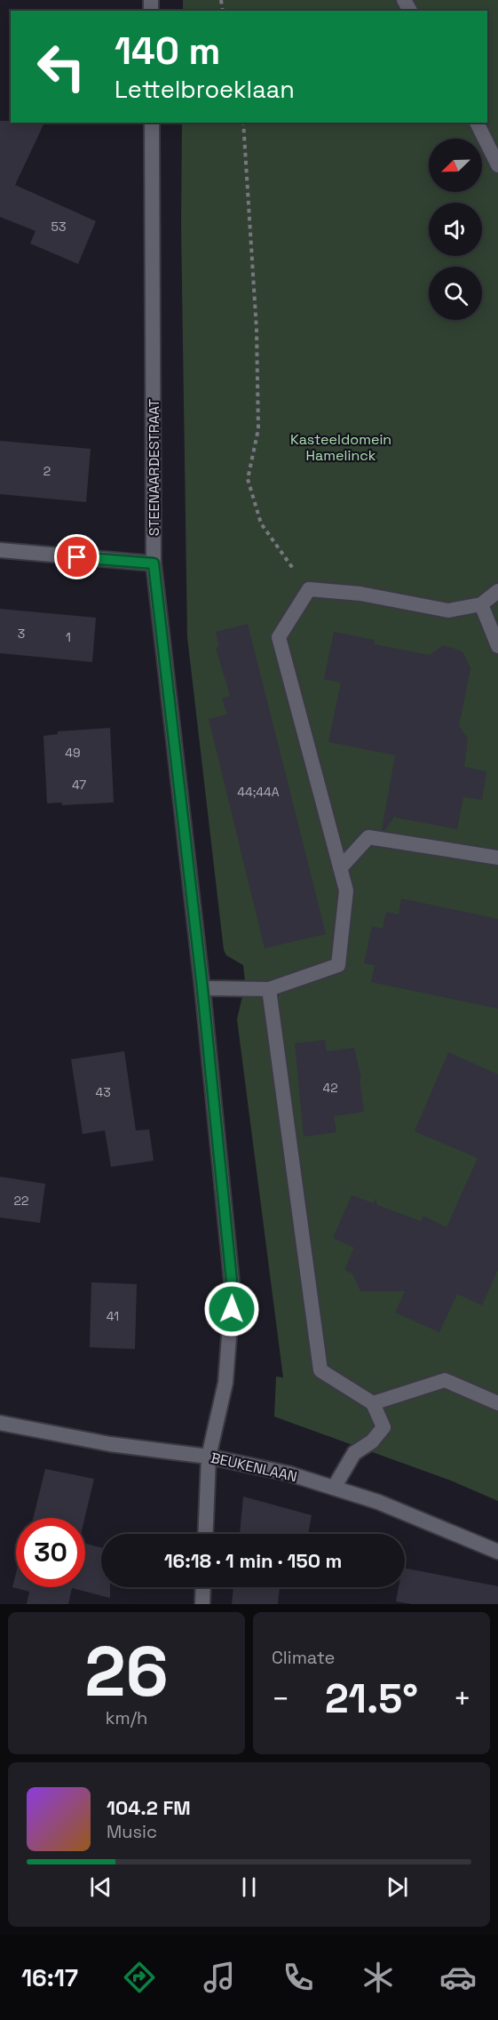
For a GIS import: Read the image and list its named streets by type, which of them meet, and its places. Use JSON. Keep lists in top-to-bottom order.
{
  "streets": {
    "street": ["STEENAARDESTRAAT", "BEUKENLAAN"]
  },
  "crossings": [
    ["STEENAARDESTRAAT", "BEUKENLAAN"]
  ],
  "parks": ["Kasteeldomein Hamelinck"],
  "house_numbers": [
    "53",
    "2",
    "3",
    "1",
    "49",
    "47",
    "44;44A",
    "42",
    "43",
    "22",
    "41"
  ],
  "north": "bottom left",
  "page": {
    "turn": ["140 m", "Lettelbroeklaan"],
    "limit": "30",
    "trip": "16:18 · 1 min · 150 m",
    "tile": [
      ["26", "km/h"],
      "Climate"
    ],
    "heat": ["−", "21.5°", "+"],
    "song": ["104.2 FM", "Music"],
    "tabs": "16:17"
  }
}
